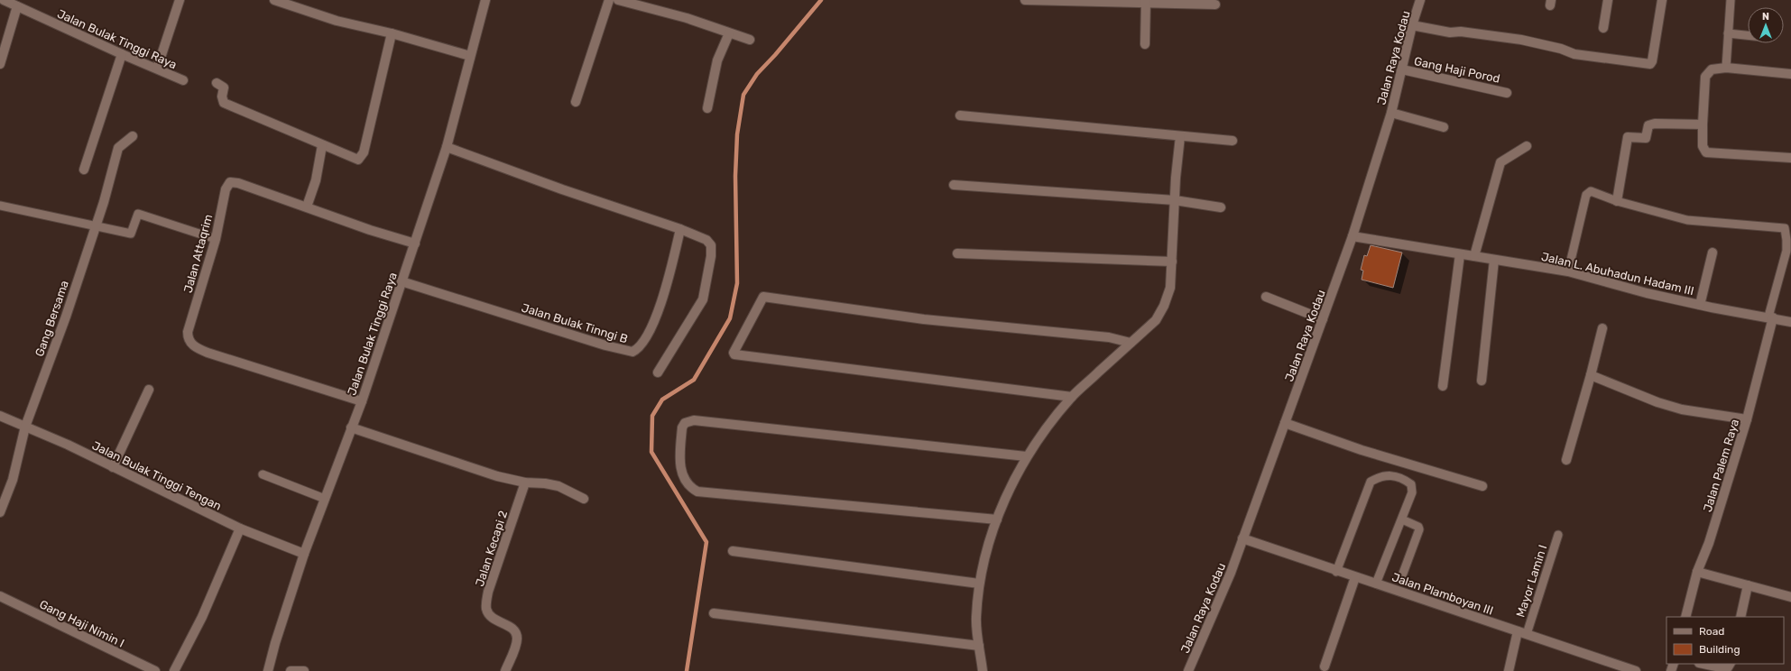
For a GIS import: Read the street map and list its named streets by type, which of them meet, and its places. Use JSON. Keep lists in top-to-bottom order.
{
  "streets": {
    "street": [
      "Jalan Bulak Tinggi Raya",
      "Jalan Raya Kodau",
      "Gang Haji Porod",
      "Jalan Attaqrim",
      "Jalan L. Abuhadun Hadam III",
      "Gang Bersama",
      "Jalan Bulak Tinngi B",
      "Jalan Palem Raya",
      "Jalan Bulak Tinggi Tengan",
      "Jalan Kecapi 2",
      "Jalan Plamboyan III",
      "Gang Haji Nimin I"
    ],
    "lane": ["Mayor Lamin I"]
  },
  "crossings": [
    ["Jalan Bulak Tinggi Raya", "Jalan Attaqrim"],
    ["Jalan Bulak Tinggi Raya", "Jalan Bulak Tinngi B"],
    ["Jalan Bulak Tinggi Raya", "Jalan Bulak Tinggi Tengan"],
    ["Jalan Raya Kodau", "Gang Haji Porod"],
    ["Jalan Raya Kodau", "Jalan L. Abuhadun Hadam III"],
    ["Jalan Raya Kodau", "Jalan Plamboyan III"],
    ["Jalan L. Abuhadun Hadam III", "Jalan Palem Raya"],
    ["Gang Bersama", "Jalan Bulak Tinggi Tengan"],
    ["Mayor Lamin I", "Jalan Plamboyan III"]
  ],
  "legend": ["Road", "Building"],
  "north": "top"
}
